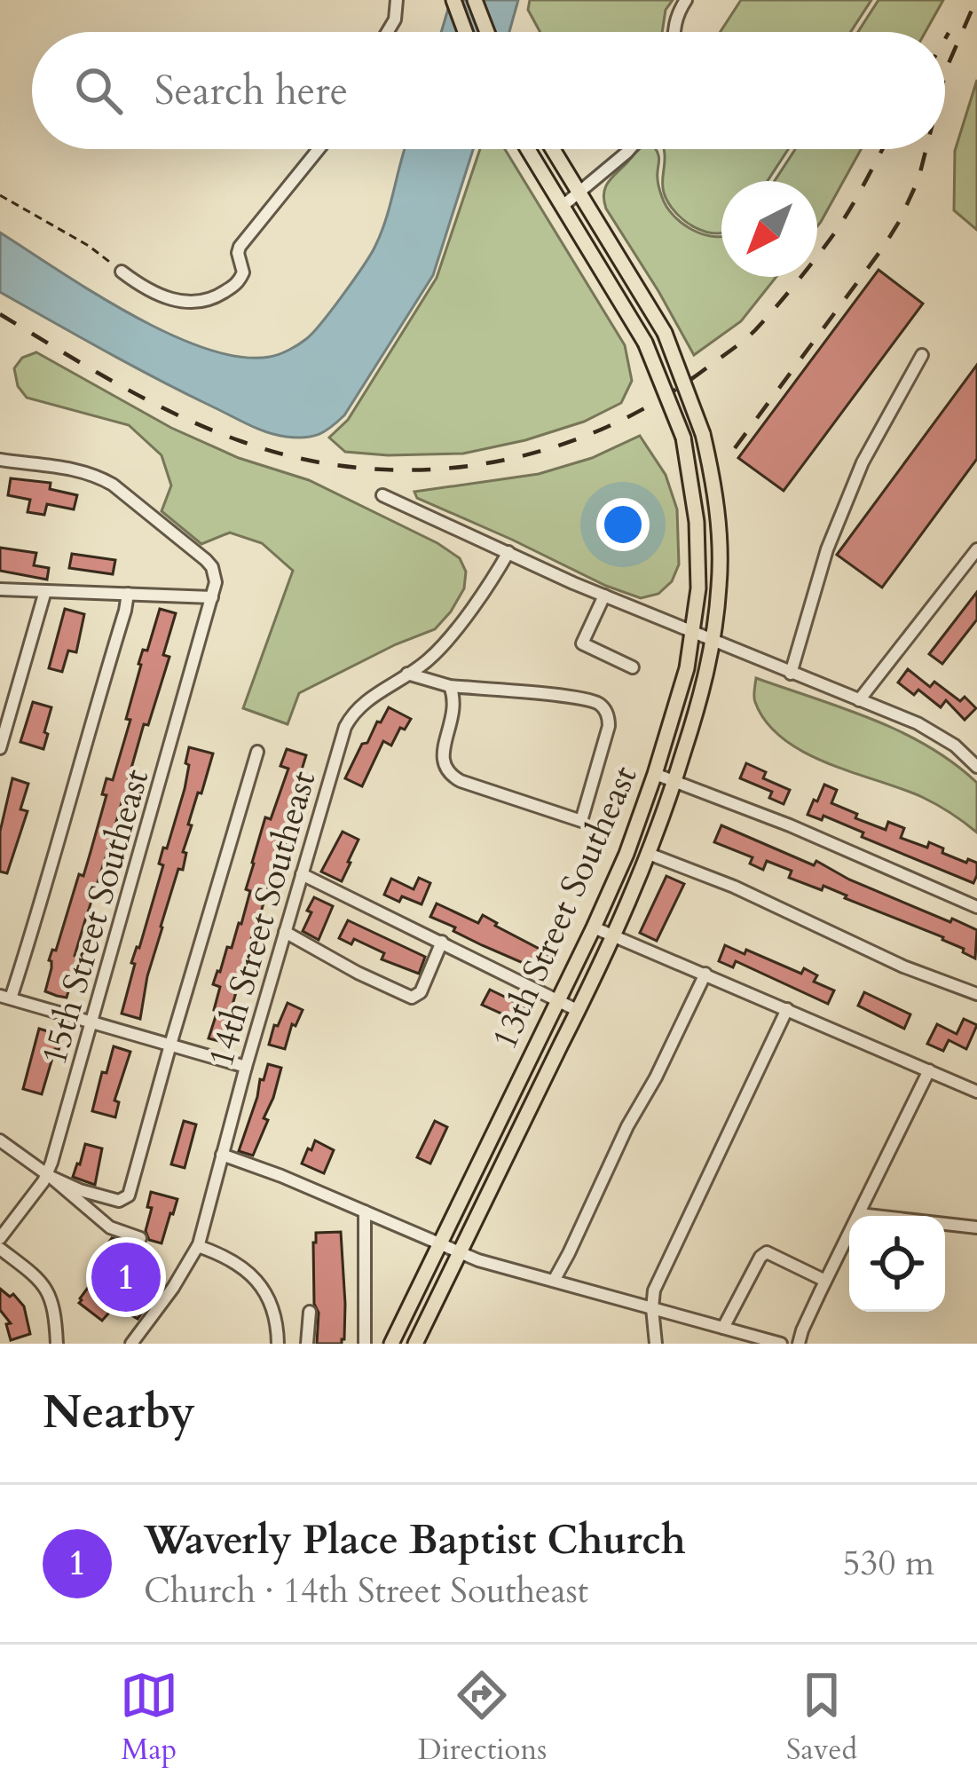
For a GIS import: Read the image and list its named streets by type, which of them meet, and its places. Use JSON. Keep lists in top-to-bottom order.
{
  "streets": {
    "main road": ["13th Street Southeast"],
    "street": ["15th Street Southeast", "14th Street Southeast"]
  },
  "north": "bottom left",
  "page": {
    "search": "Search here",
    "pins": "1",
    "heading": "Nearby",
    "list": [
      {
        "mark": "1",
        "name": "Waverly Place Baptist Church",
        "note": "Church · 14th Street Southeast",
        "value": "530 m"
      }
    ],
    "nav": ["Map", "Directions", "Saved"]
  }
}
